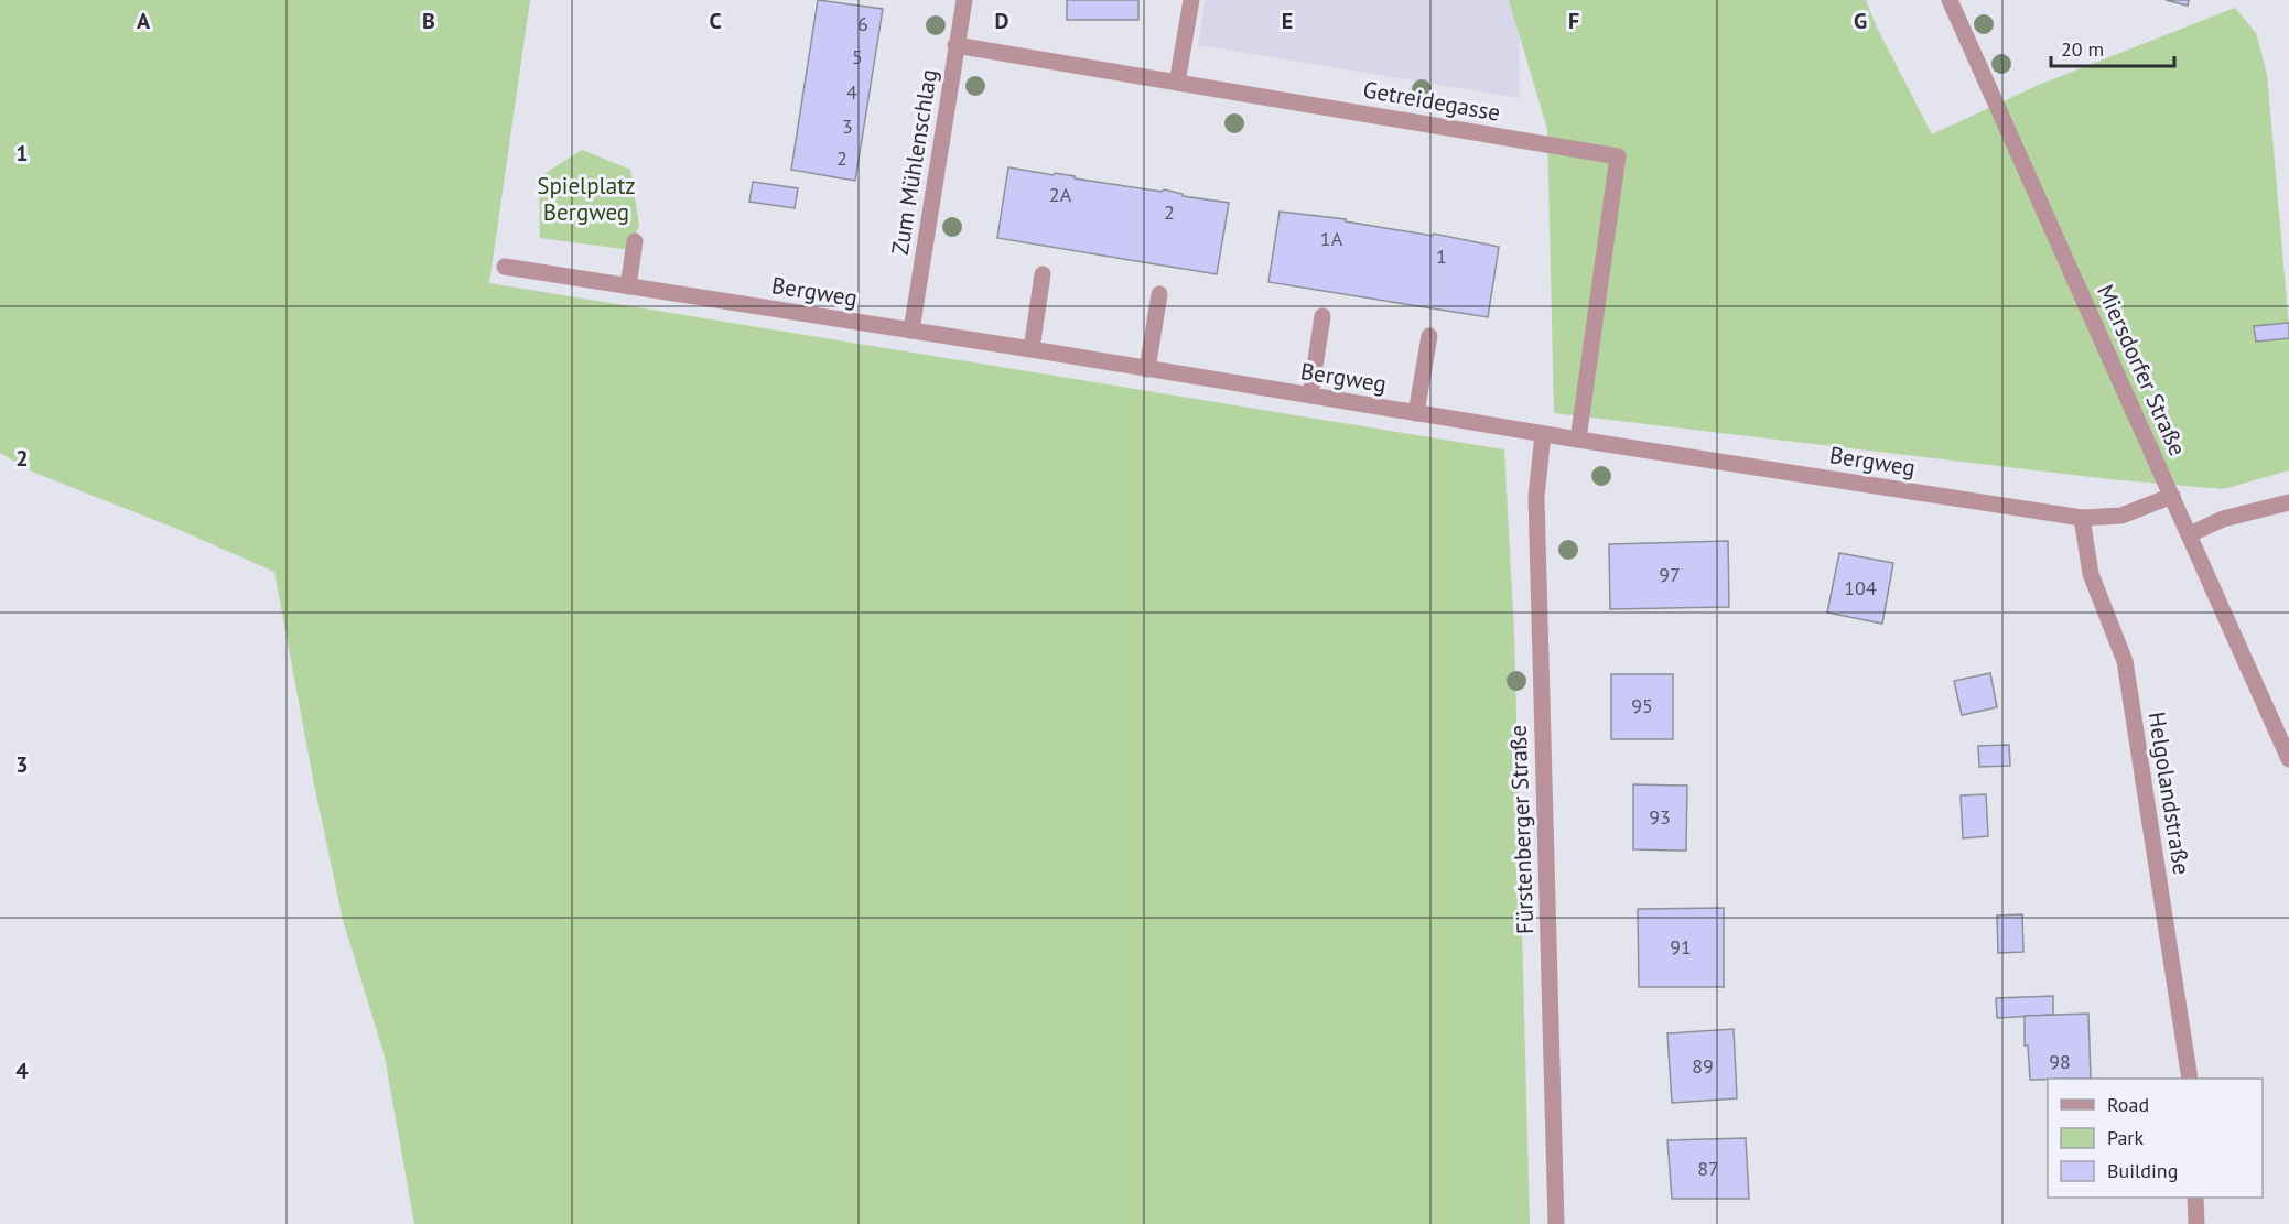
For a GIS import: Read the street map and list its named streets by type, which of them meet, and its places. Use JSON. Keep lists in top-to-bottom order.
{
  "streets": {
    "street": [
      "Getreidegasse",
      "Zum Mühlenschlag",
      "Bergweg",
      "Miersdorfer Straße",
      "Helgolandstraße",
      "Fürstenberger Straße"
    ]
  },
  "crossings": [
    ["Getreidegasse", "Zum Mühlenschlag"],
    ["Getreidegasse", "Bergweg"],
    ["Zum Mühlenschlag", "Bergweg"],
    ["Bergweg", "Miersdorfer Straße"],
    ["Bergweg", "Helgolandstraße"],
    ["Bergweg", "Fürstenberger Straße"]
  ],
  "parks": ["Spielplatz Bergweg"],
  "house_numbers": [
    "6",
    "5",
    "4",
    "3",
    "2",
    "2A",
    "2",
    "1A",
    "1",
    "97",
    "104",
    "95",
    "93",
    "91",
    "98",
    "89",
    "87"
  ],
  "legend": ["Road", "Park", "Building"],
  "scale_bar": "20 m",
  "grid": {
    "columns": [
      "A",
      "B",
      "C",
      "D",
      "E",
      "F",
      "G"
    ],
    "rows": [
      "1",
      "2",
      "3",
      "4"
    ]
  }
}
